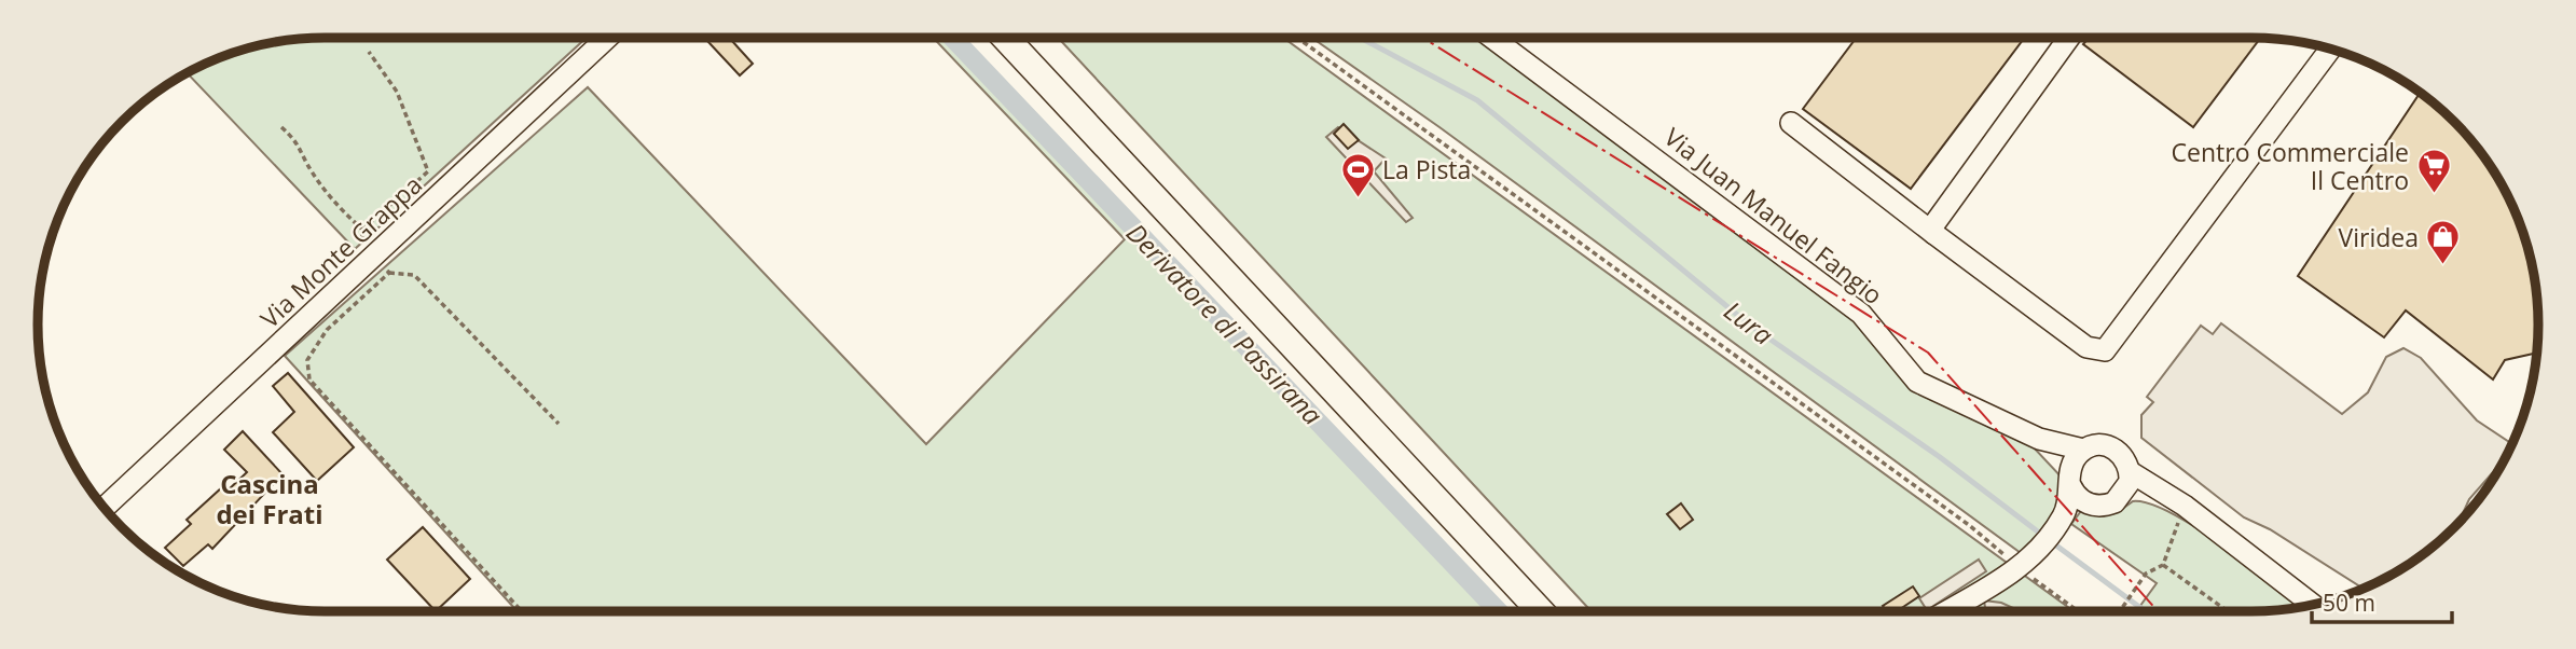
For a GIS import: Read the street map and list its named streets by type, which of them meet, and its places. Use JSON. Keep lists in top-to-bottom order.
{
  "streets": {
    "street": ["Via Juan Manuel Fangio", "Via Monte Grappa"]
  },
  "districts": ["Cascina dei Frati"],
  "water": ["Lura", "Derivatore di Passirana"],
  "places": {
    "supermarket": ["Centro Commerciale Il Centro"],
    "sports": ["La Pista"],
    "shop": ["Viridea"]
  },
  "scale_bar": "50 m"
}
